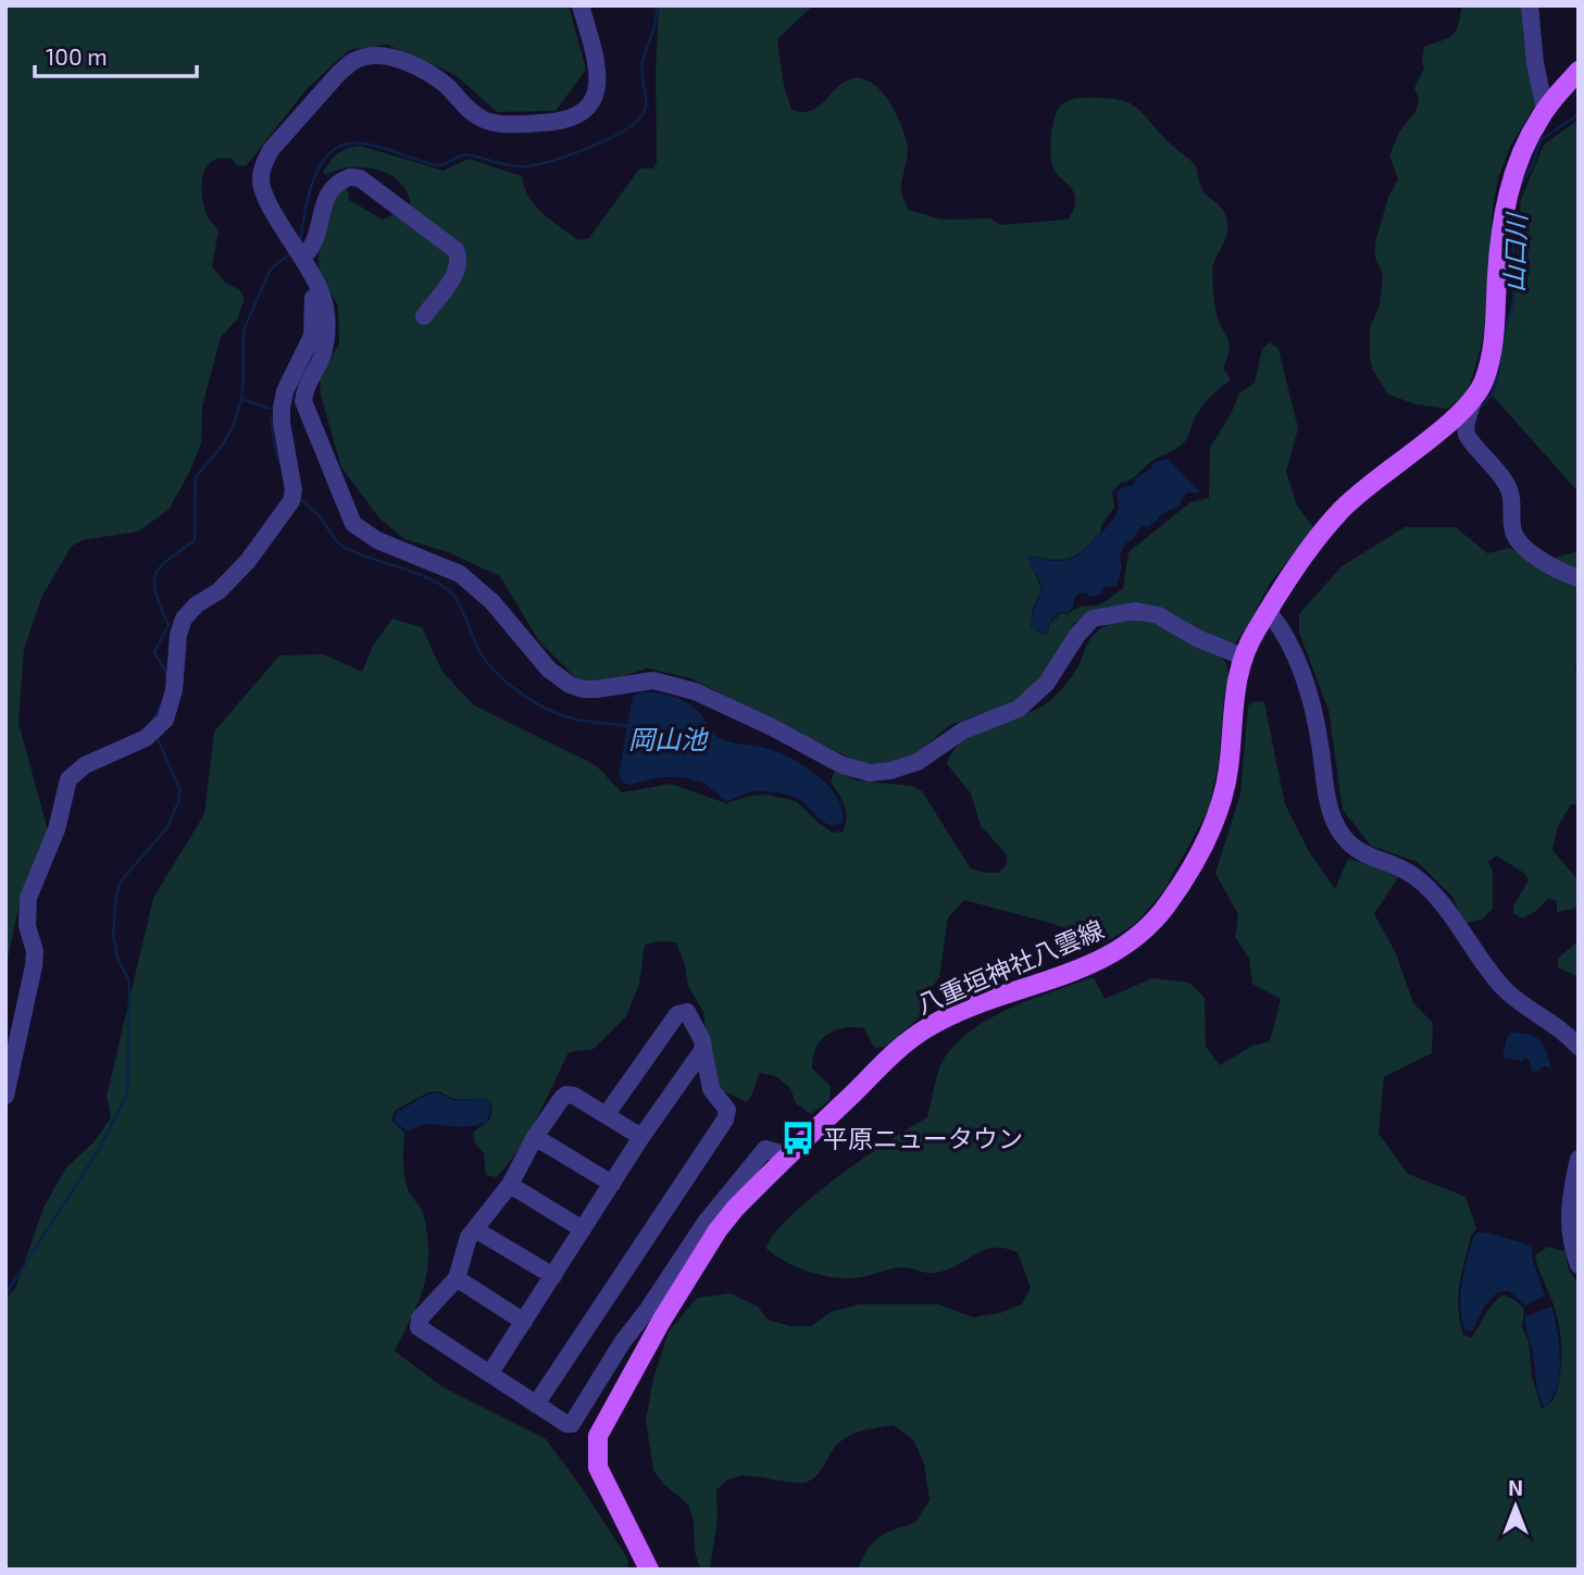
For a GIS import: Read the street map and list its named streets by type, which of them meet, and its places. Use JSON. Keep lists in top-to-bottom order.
{
  "streets": {
    "main road": ["八重垣神社八雲線"]
  },
  "water": ["山口川", "岡山池"],
  "places": {
    "bus stop": ["平原ニュータウン"]
  },
  "scale_bar": "100 m",
  "north": "top"
}
